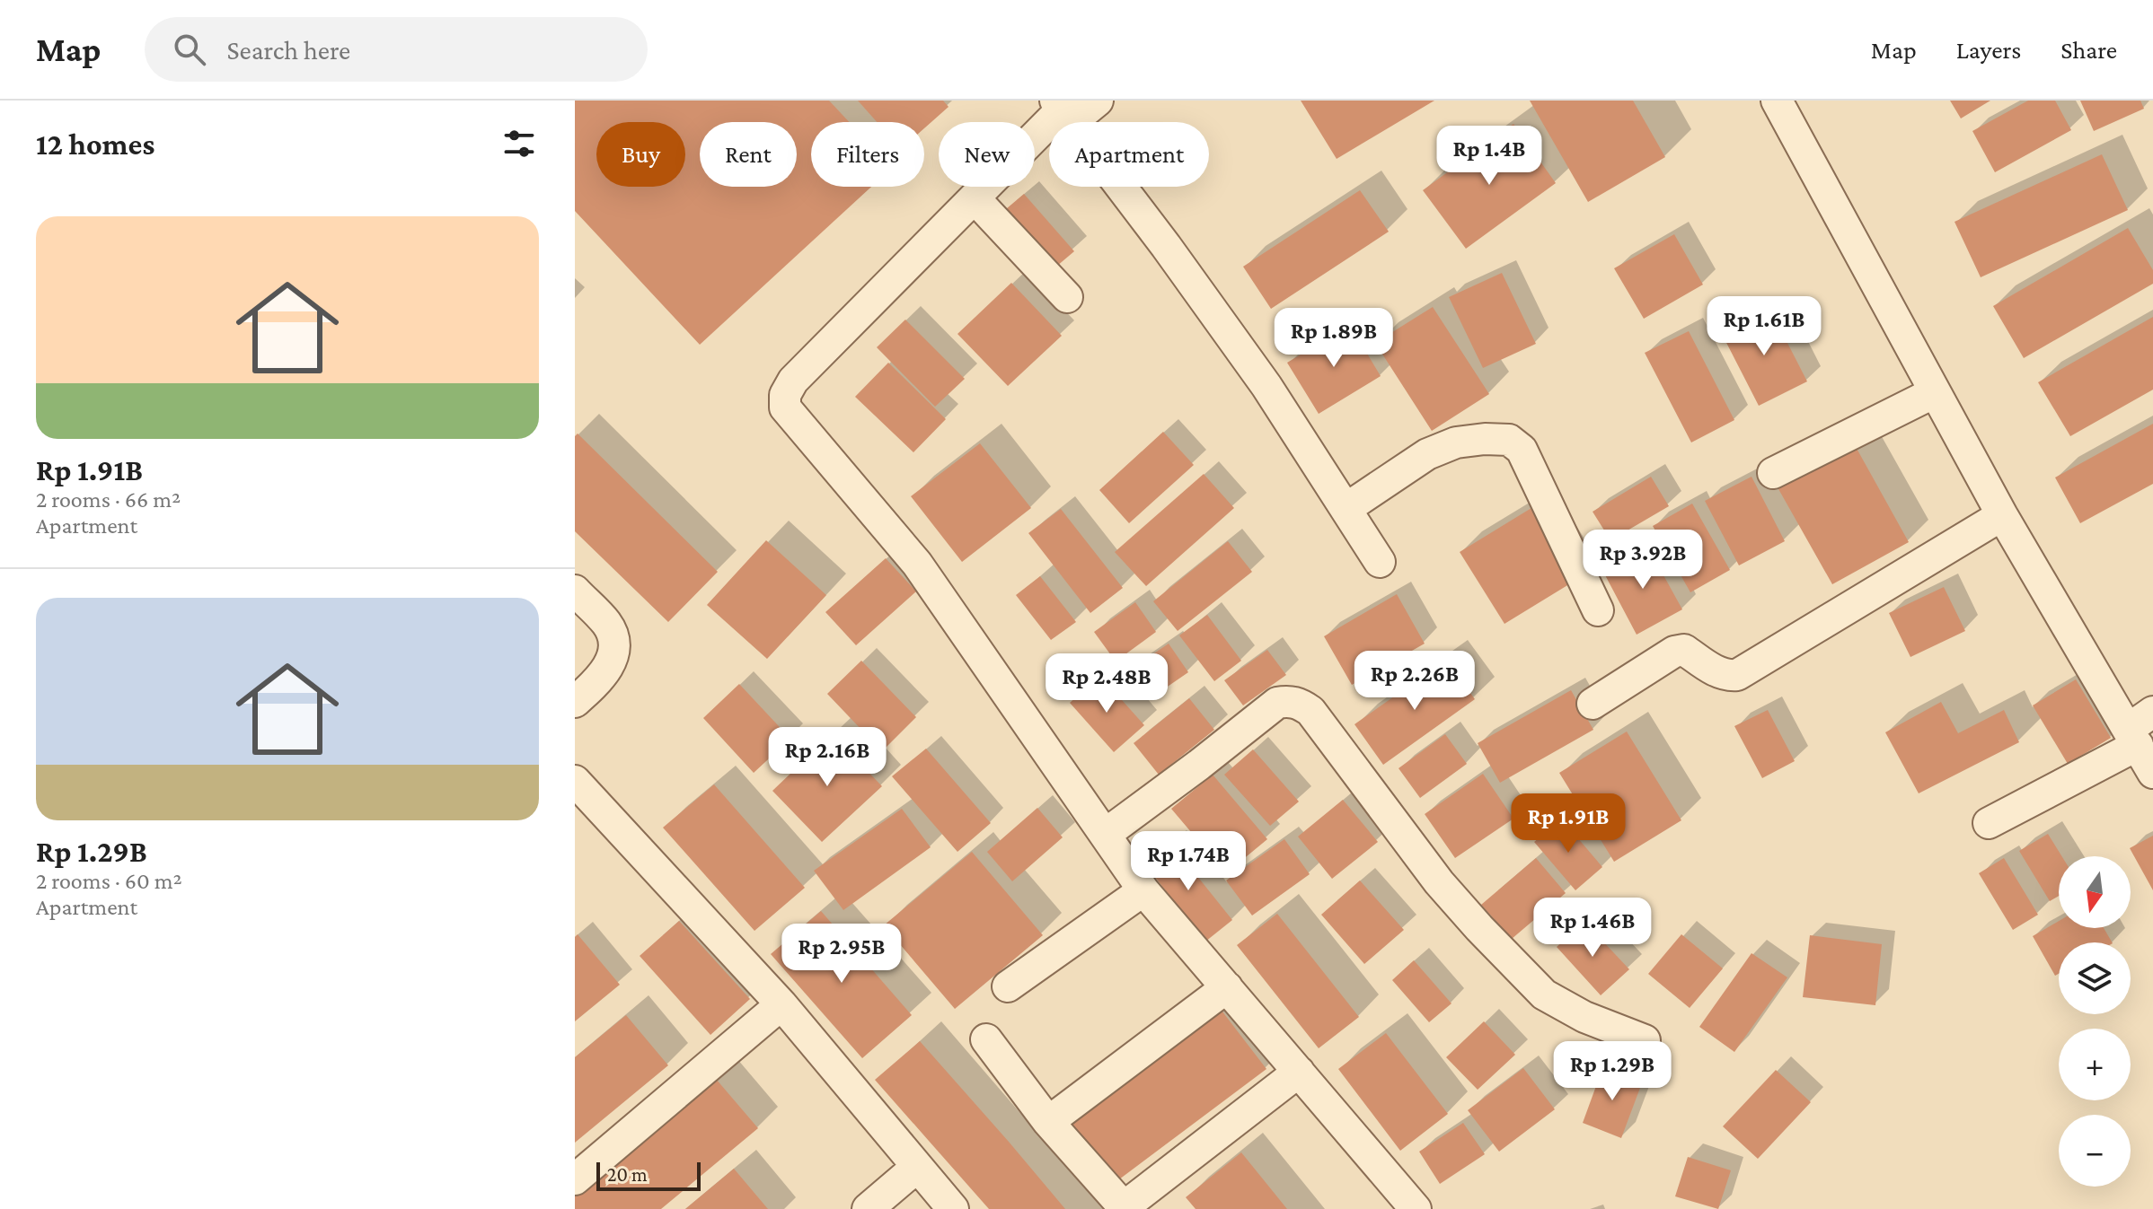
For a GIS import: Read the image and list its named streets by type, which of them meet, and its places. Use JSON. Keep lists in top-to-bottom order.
{
  "scale_bar": "20 m",
  "north": "bottom",
  "page": {
    "header": "Map",
    "search": "Search here",
    "nav": ["Map", "Layers", "Share"],
    "heading": "12 homes",
    "chip": [
      "Buy",
      "Rent",
      "Filters",
      "New",
      "Apartment"
    ],
    "price": [
      "Rp 1.4B",
      "Rp 1.61B",
      "Rp 1.89B",
      "Rp 3.92B",
      "Rp 2.26B",
      "Rp 2.48B",
      "Rp 2.16B",
      "Rp 1.91B",
      "Rp 1.74B",
      "Rp 1.46B",
      "Rp 2.95B",
      "Rp 1.29B"
    ],
    "list": [
      {
        "name": "Rp 1.91B",
        "note": "2 rooms · 66 m² · Apartment"
      },
      {
        "name": "Rp 1.29B",
        "note": "2 rooms · 60 m² · Apartment"
      }
    ],
    "map_buttons": ["+", "−"],
    "scale": "20 m"
  }
}
